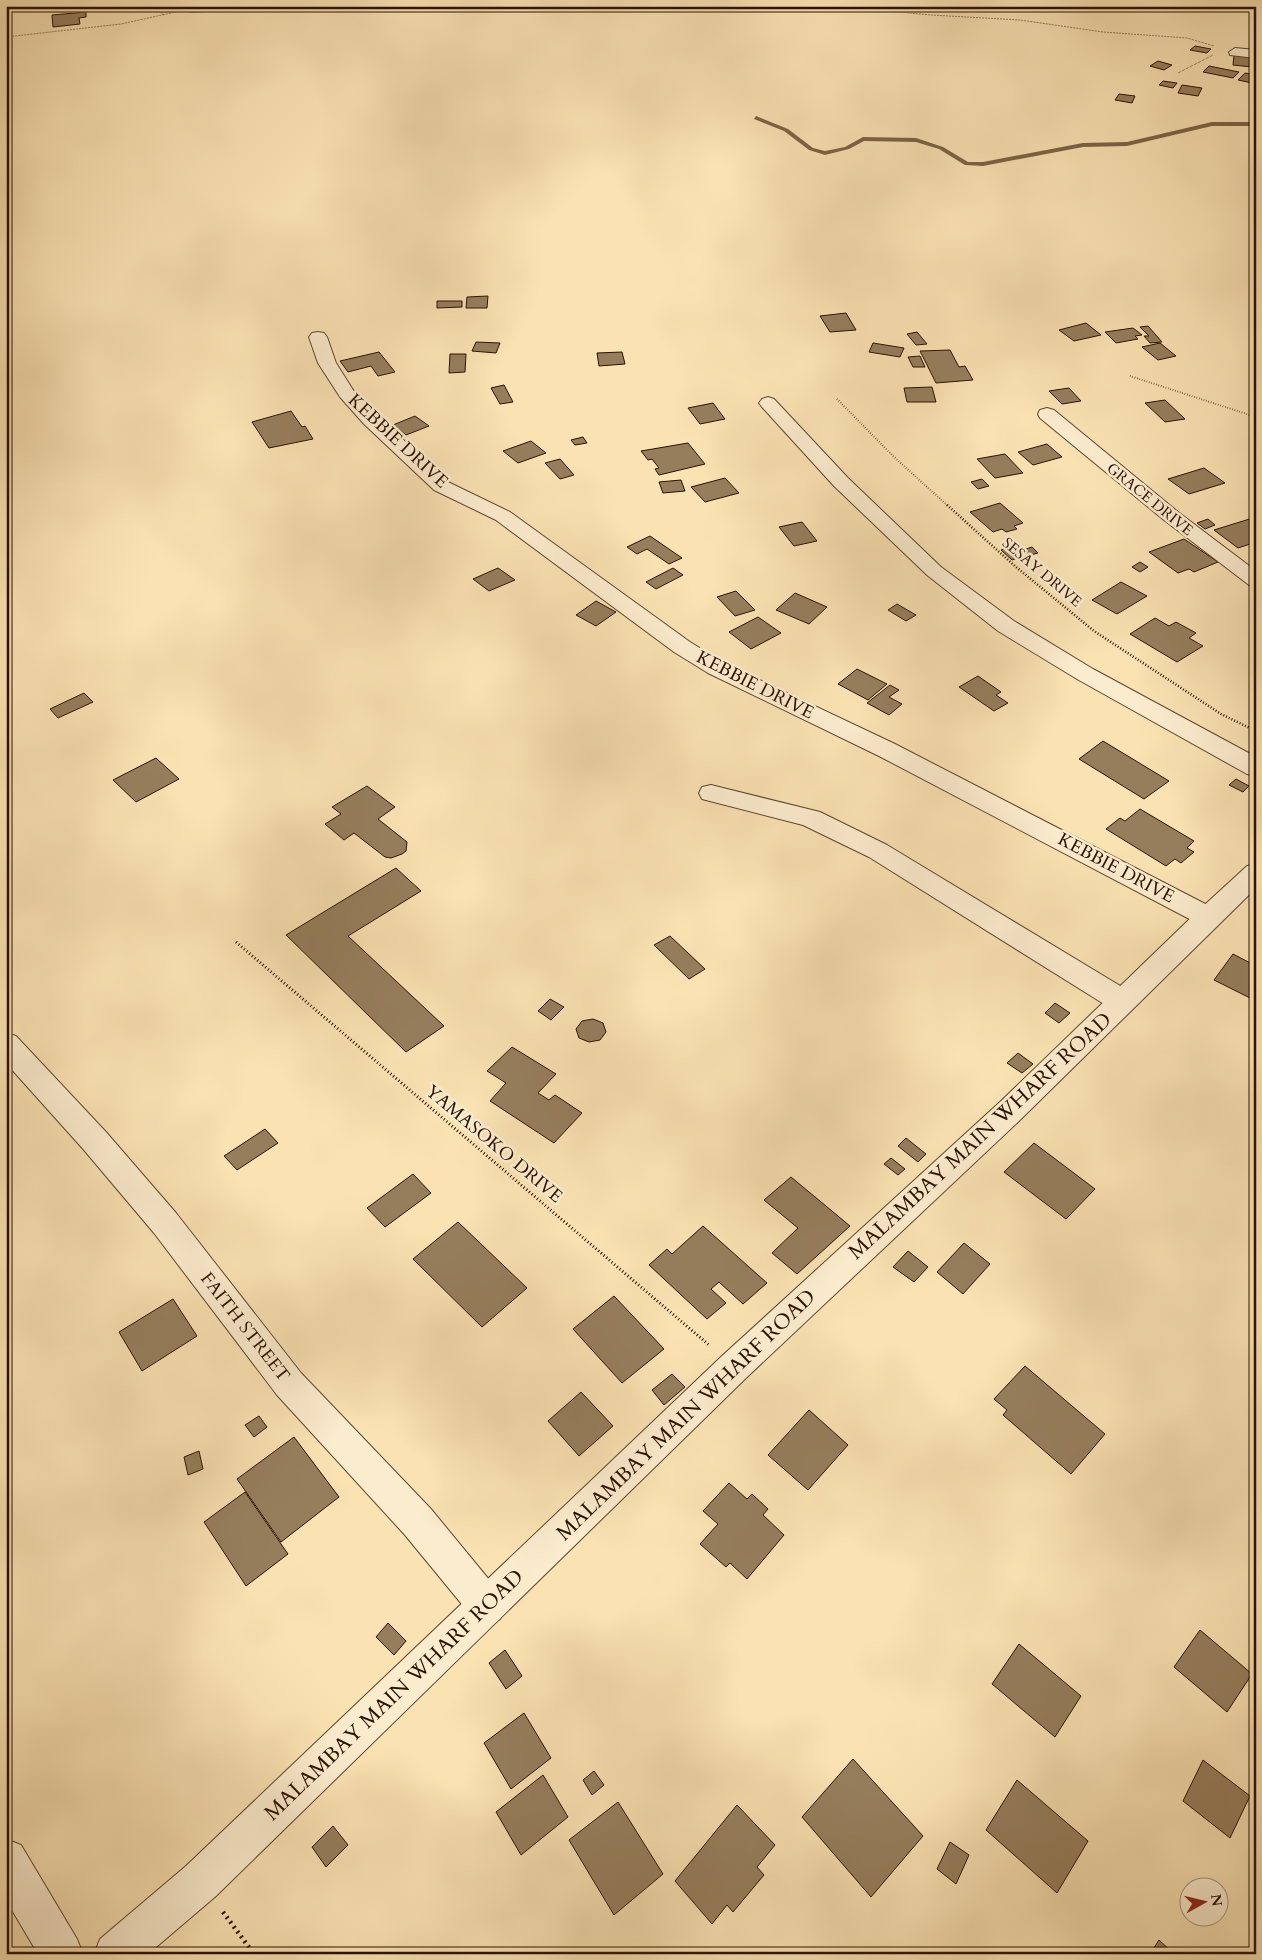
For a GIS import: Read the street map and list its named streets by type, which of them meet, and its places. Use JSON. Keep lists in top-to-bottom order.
{
  "streets": {
    "street": [
      "KEBBIE DRIVE",
      "GRACE DRIVE",
      "MALAMBAY MAIN WHARF ROAD",
      "FAITH STREET"
    ],
    "path": ["SESAY DRIVE", "YAMASOKO DRIVE"]
  },
  "crossings": [
    ["KEBBIE DRIVE", "MALAMBAY MAIN WHARF ROAD"],
    ["MALAMBAY MAIN WHARF ROAD", "YAMASOKO DRIVE"],
    ["MALAMBAY MAIN WHARF ROAD", "FAITH STREET"]
  ],
  "north": "right"
}
